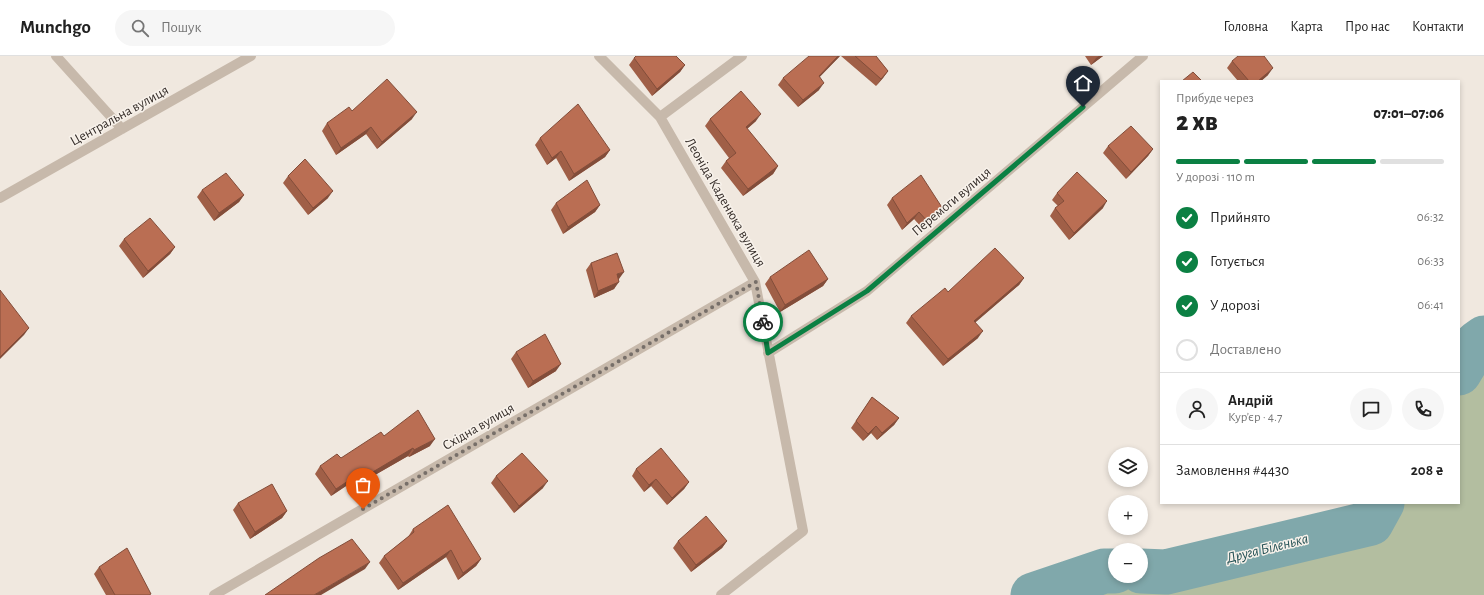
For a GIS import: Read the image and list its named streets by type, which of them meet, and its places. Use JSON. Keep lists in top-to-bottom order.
{
  "streets": {
    "street": [
      "Центральна вулиця",
      "Перемоги вулиця",
      "Леоніда Каденюка вулиця",
      "Східна вулиця"
    ]
  },
  "crossings": [
    ["Перемоги вулиця", "Леоніда Каденюка вулиця"],
    ["Леоніда Каденюка вулиця", "Східна вулиця"]
  ],
  "water": ["Друга Біленька"],
  "page": {
    "header": "Munchgo",
    "search": "Пошук",
    "nav": [
      "Головна",
      "Карта",
      "Про нас",
      "Контакти"
    ],
    "heading": ["2 хв", "Прибуде через", "07:01–07:06"],
    "panel": [
      "Андрій",
      "Кур’єр · 4.7",
      "Замовлення #4430",
      "208 ₴"
    ],
    "bar": "У дорозі · 110 m",
    "list": [
      ["Прийнято", "06:32"],
      ["Готується", "06:33"],
      ["У дорозі", "06:41"],
      "Доставлено"
    ],
    "map_buttons": ["+", "−"]
  }
}
